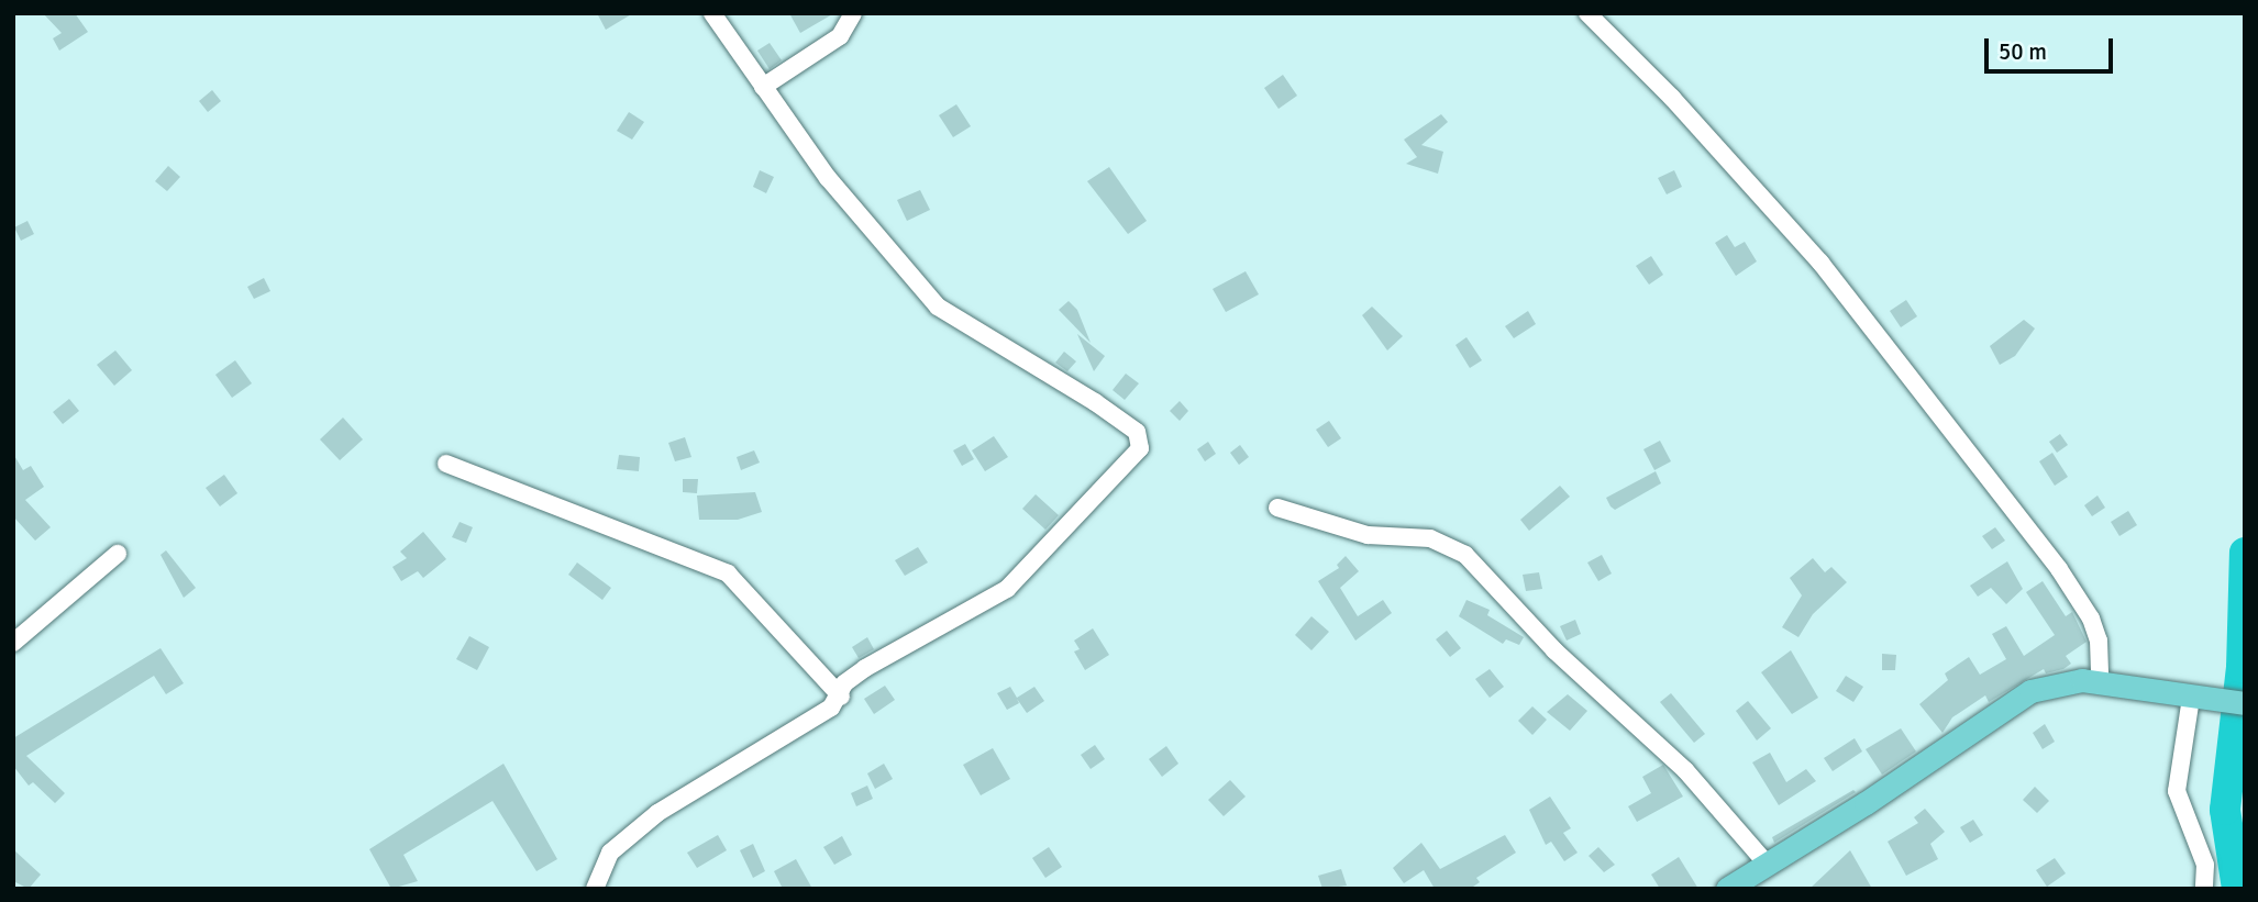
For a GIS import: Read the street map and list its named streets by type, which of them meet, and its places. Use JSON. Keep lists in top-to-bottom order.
{
  "scale_bar": "50 m"
}
